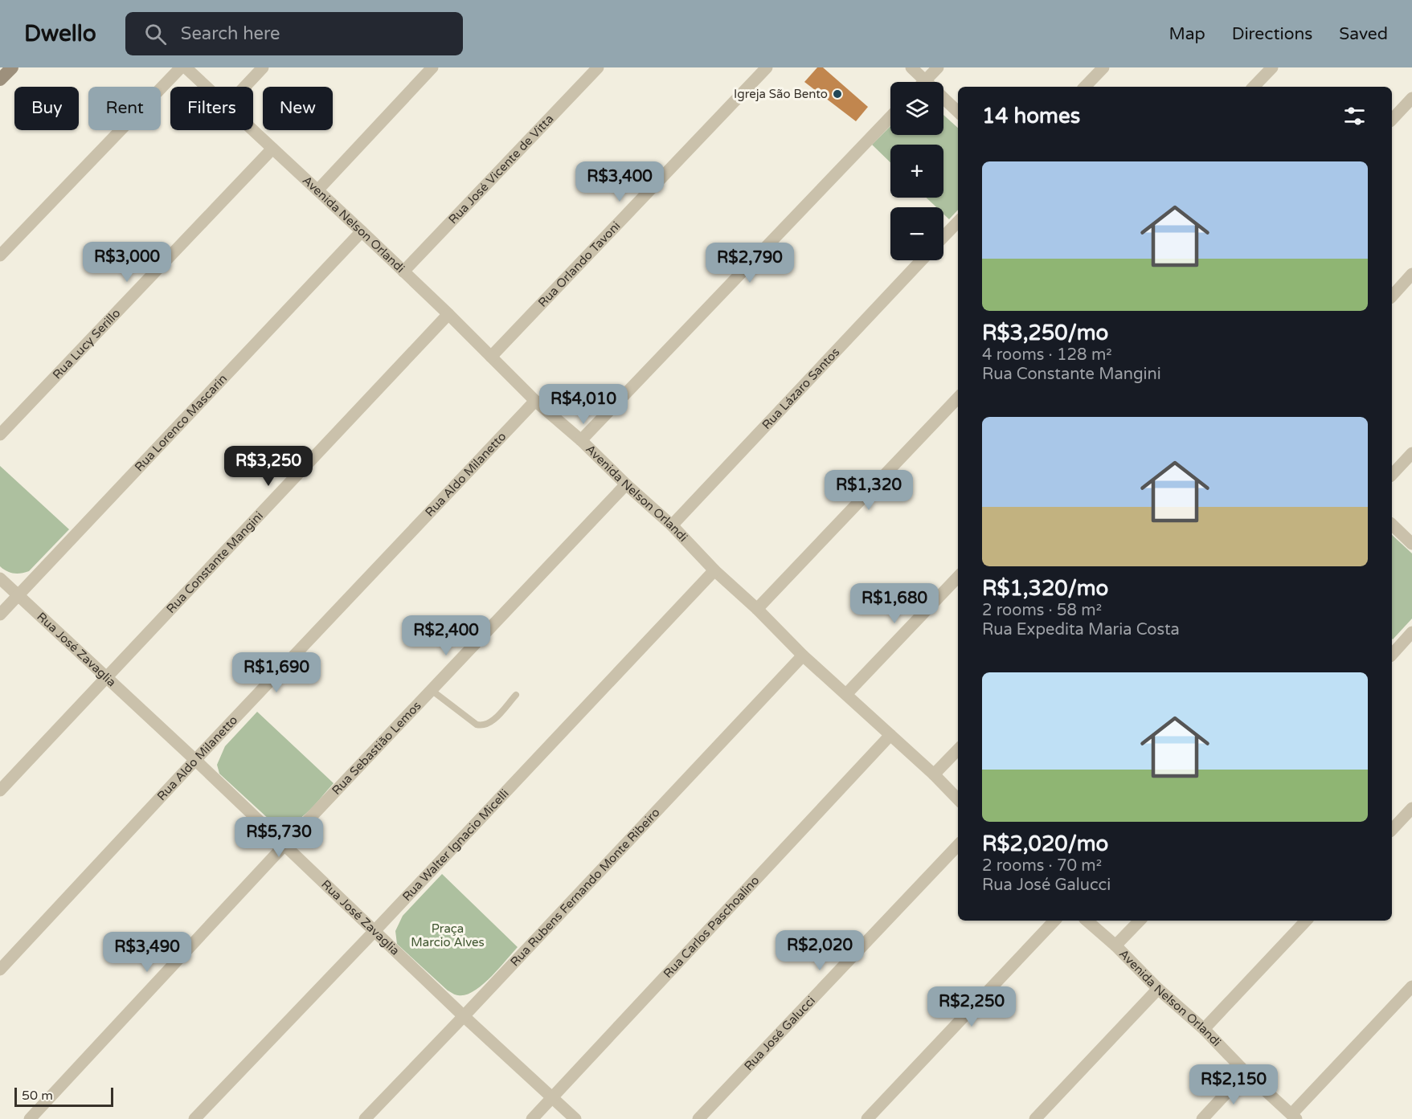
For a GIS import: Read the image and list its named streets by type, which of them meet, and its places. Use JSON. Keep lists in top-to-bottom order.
{
  "streets": {
    "street": [
      "Rua José Vicente de Vitta",
      "Avenida Nelson Orlandi",
      "Rua Orlando Tavoni",
      "Rua Lucy Serillo",
      "Rua Lázaro Santos",
      "Rua Lorenco Mascarin",
      "Rua Aldo Milanetto",
      "Rua Constante Mangini",
      "Rua José Zavaglia",
      "Rua Sebastião Lemos",
      "Rua Walter Ignacio Micelli",
      "Rua Rubens Fernando Monte Ribeiro",
      "Rua Carlos Paschoalino",
      "Rua José Galucci"
    ]
  },
  "crossings": [
    ["Rua José Vicente de Vitta", "Avenida Nelson Orlandi"],
    ["Avenida Nelson Orlandi", "Rua Orlando Tavoni"],
    ["Avenida Nelson Orlandi", "Rua Lucy Serillo"],
    ["Avenida Nelson Orlandi", "Rua Lázaro Santos"],
    ["Avenida Nelson Orlandi", "Rua Lorenco Mascarin"],
    ["Avenida Nelson Orlandi", "Rua Aldo Milanetto"],
    ["Avenida Nelson Orlandi", "Rua Constante Mangini"],
    ["Avenida Nelson Orlandi", "Rua Sebastião Lemos"],
    ["Avenida Nelson Orlandi", "Rua Walter Ignacio Micelli"],
    ["Avenida Nelson Orlandi", "Rua Rubens Fernando Monte Ribeiro"],
    ["Avenida Nelson Orlandi", "Rua Carlos Paschoalino"],
    ["Rua Lorenco Mascarin", "Rua José Zavaglia"],
    ["Rua Aldo Milanetto", "Rua José Zavaglia"],
    ["Rua Constante Mangini", "Rua José Zavaglia"],
    ["Rua José Zavaglia", "Rua Sebastião Lemos"],
    ["Rua José Zavaglia", "Rua Walter Ignacio Micelli"],
    ["Rua José Zavaglia", "Rua Rubens Fernando Monte Ribeiro"],
    ["Rua José Zavaglia", "Rua Carlos Paschoalino"]
  ],
  "parks": ["Praça Marcio Alves"],
  "places": ["Igreja São Bento"],
  "scale_bar": "50 m",
  "page": {
    "header": "Dwello",
    "search": "Search here",
    "nav": ["Map", "Directions", "Saved"],
    "map_buttons": ["+", "−"],
    "chip": [
      "Buy",
      "Rent",
      "Filters",
      "New"
    ],
    "heading": "14 homes",
    "list": [
      {
        "name": "R$3,250/mo",
        "note": "4 rooms · 128 m² · Rua Constante Mangini"
      },
      {
        "name": "R$1,320/mo",
        "note": "2 rooms · 58 m² · Rua Expedita Maria Costa"
      },
      {
        "name": "R$2,020/mo",
        "note": "2 rooms · 70 m² · Rua José Galucci"
      }
    ],
    "price": [
      "R$3,400",
      "R$3,000",
      "R$2,790",
      "R$4,010",
      "R$3,250",
      "R$1,320",
      "R$1,680",
      "R$2,400",
      "R$1,690",
      "R$5,730",
      "R$2,020",
      "R$3,490",
      "R$2,250",
      "R$2,150"
    ],
    "scale": "50 m"
  }
}
